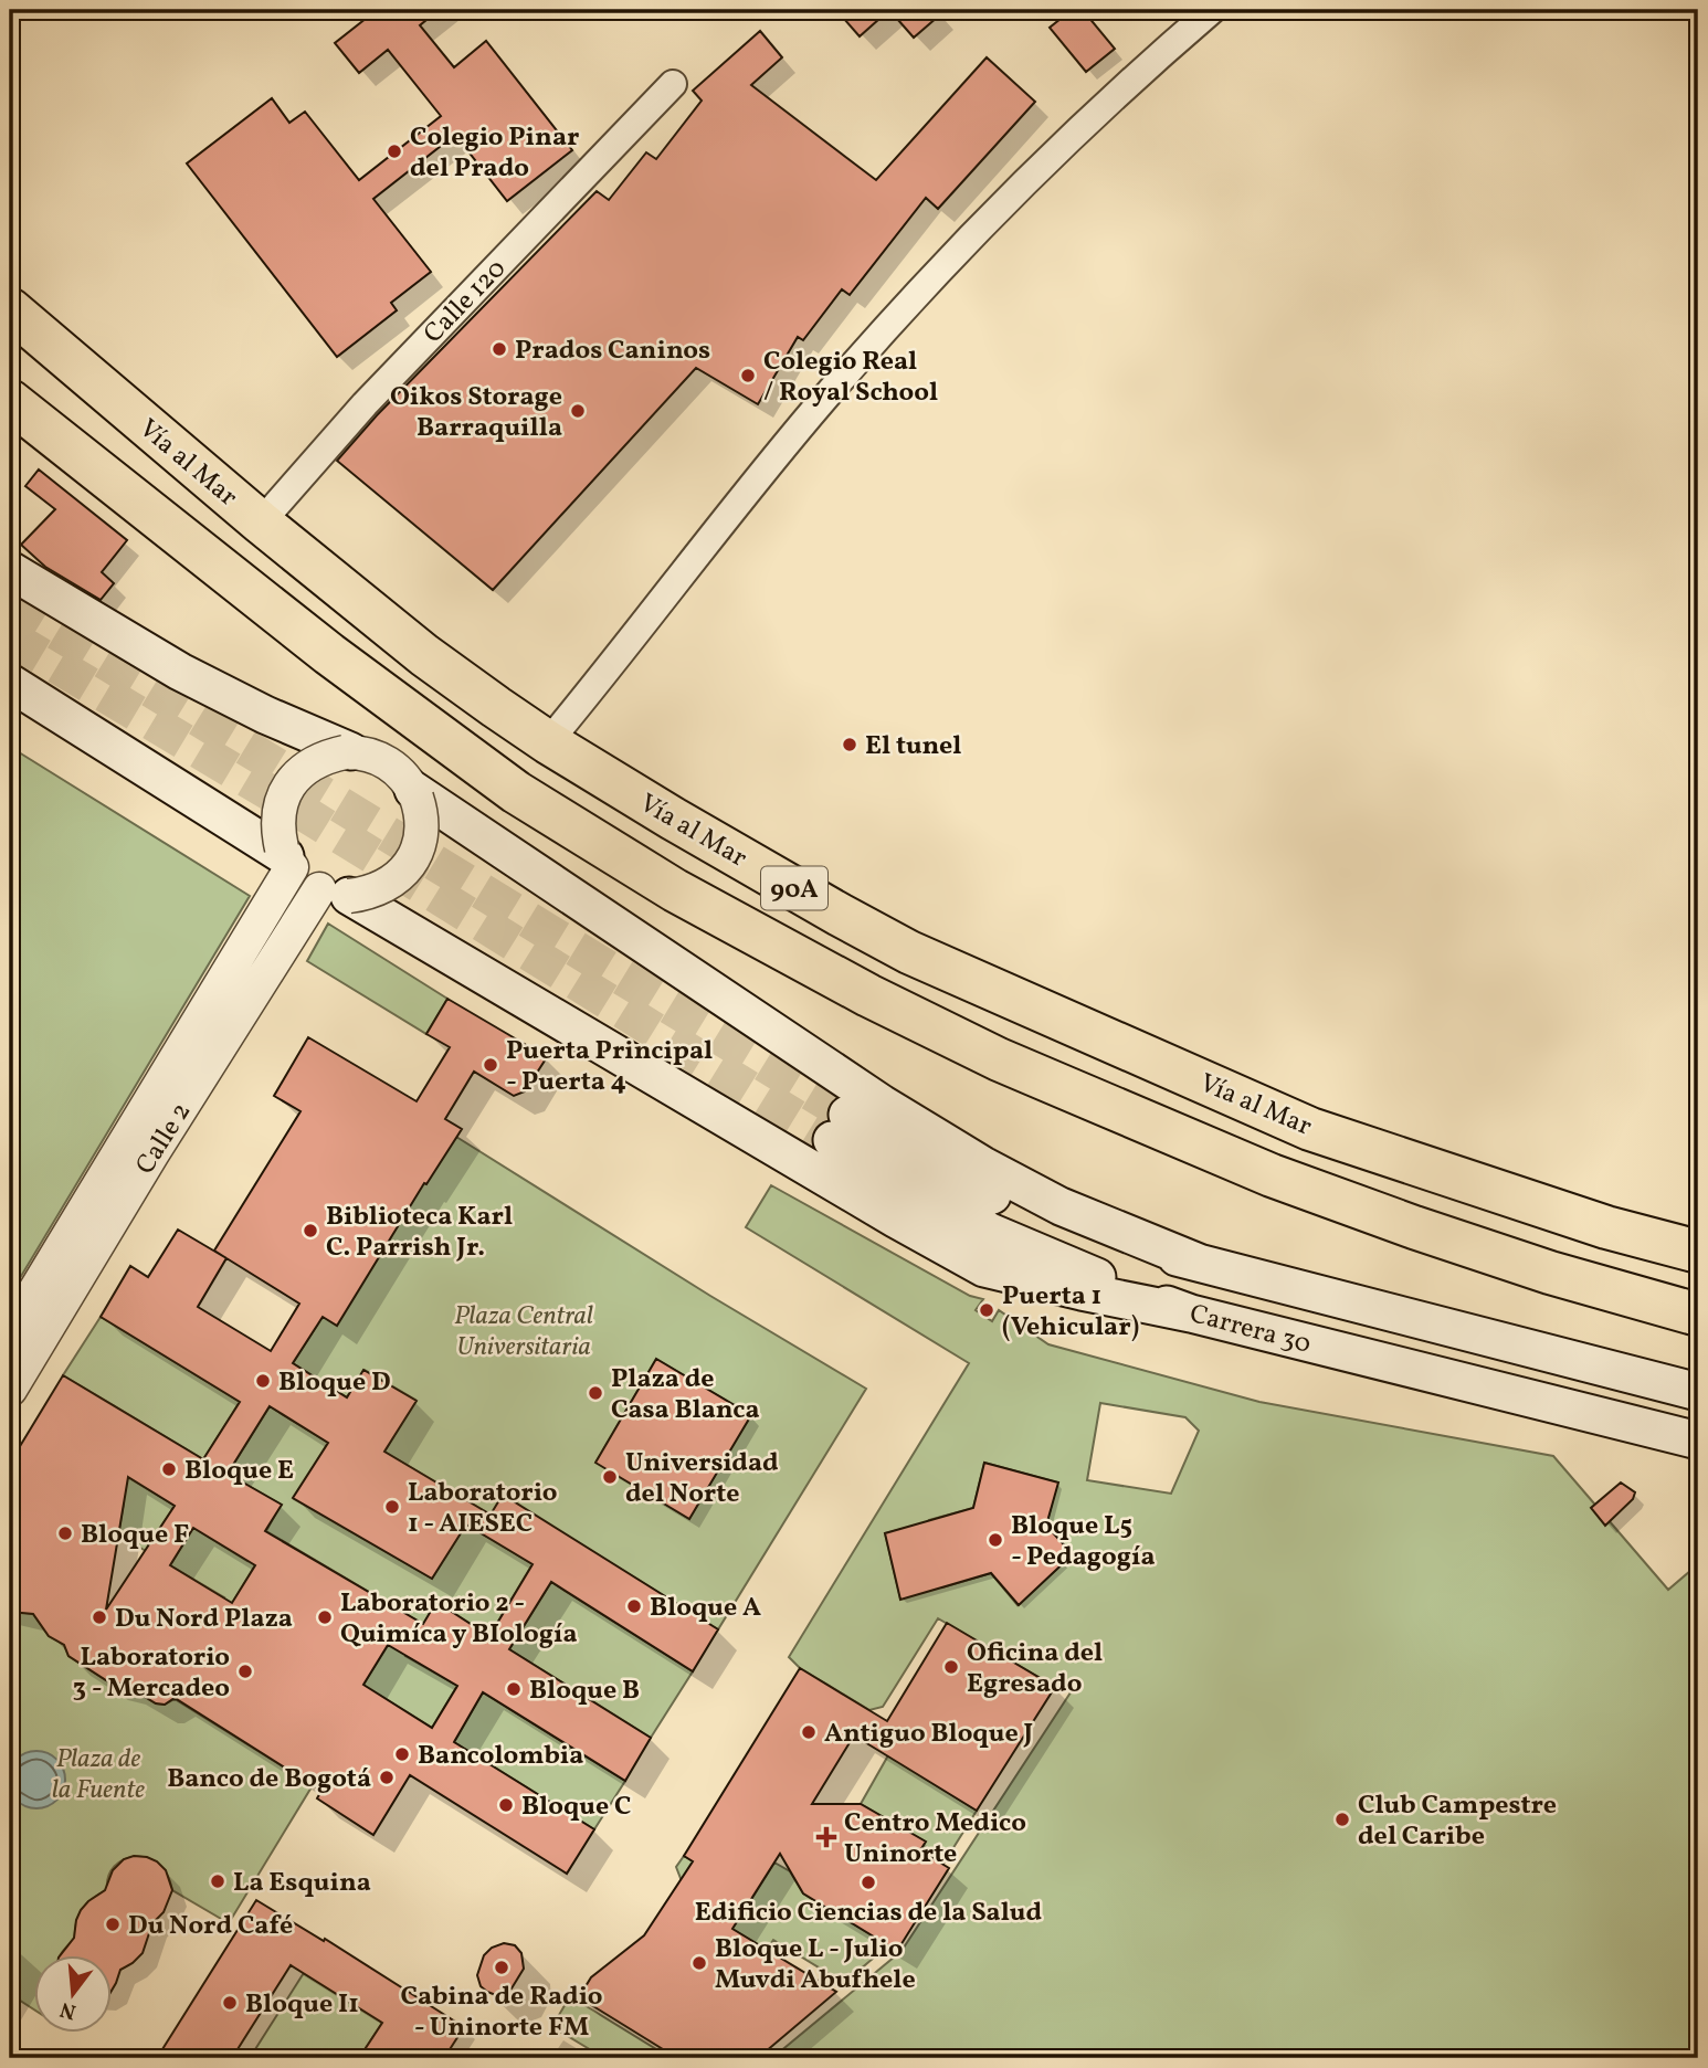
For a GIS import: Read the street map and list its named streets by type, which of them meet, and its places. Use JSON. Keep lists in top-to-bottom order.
{
  "streets": {
    "highway": ["Vía al Mar", "90A"],
    "main road": ["Carrera 30"],
    "street": ["Calle 120", "Calle 2"]
  },
  "crossings": [
    ["Calle 120", "Vía al Mar"]
  ],
  "parks": ["Plaza Central Universitaria", "Plaza de la Fuente"],
  "places": {
    "other": [
      "Colegio Pinar del Prado",
      "Prados Caninos",
      "Colegio Real / Royal School",
      "Oikos Storage Barraquilla",
      "El tunel",
      "Puerta Principal - Puerta 4",
      "Biblioteca Karl C. Parrish Jr.",
      "Puerta 1 (Vehicular)",
      "Bloque D",
      "Plaza de Casa Blanca",
      "Bloque E",
      "Universidad del Norte",
      "Laboratorio 1 - AIESEC",
      "Bloque F",
      "Bloque L5 - Pedagogía",
      "Bloque A",
      "Du Nord Plaza",
      "Laboratorio 2 - Quimíca y BIología",
      "Oficina del Egresado",
      "Laboratorio 3 - Mercadeo",
      "Bloque B",
      "Antiguo Bloque J",
      "Bancolombia",
      "Banco de Bogotá",
      "Bloque C",
      "Club Campestre del Caribe",
      "La Esquina",
      "Edificio Ciencias de la Salud",
      "Du Nord Café",
      "Bloque L - Julio Muvdi Abufhele",
      "Cabina de Radio - Uninorte FM",
      "Bloque I1"
    ],
    "health": ["Centro Medico Uninorte"]
  },
  "north": "bottom"
}
